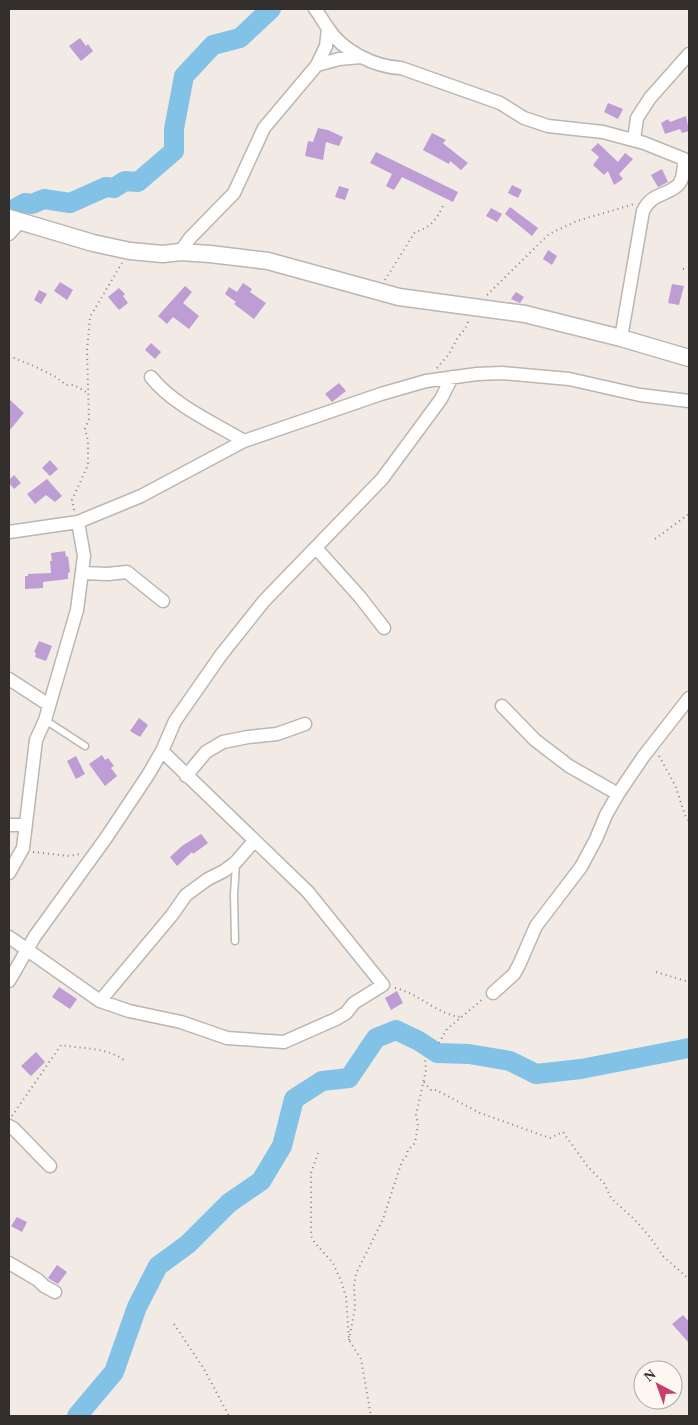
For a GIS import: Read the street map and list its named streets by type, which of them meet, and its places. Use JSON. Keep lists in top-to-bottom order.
{
  "north": "top left"
}
